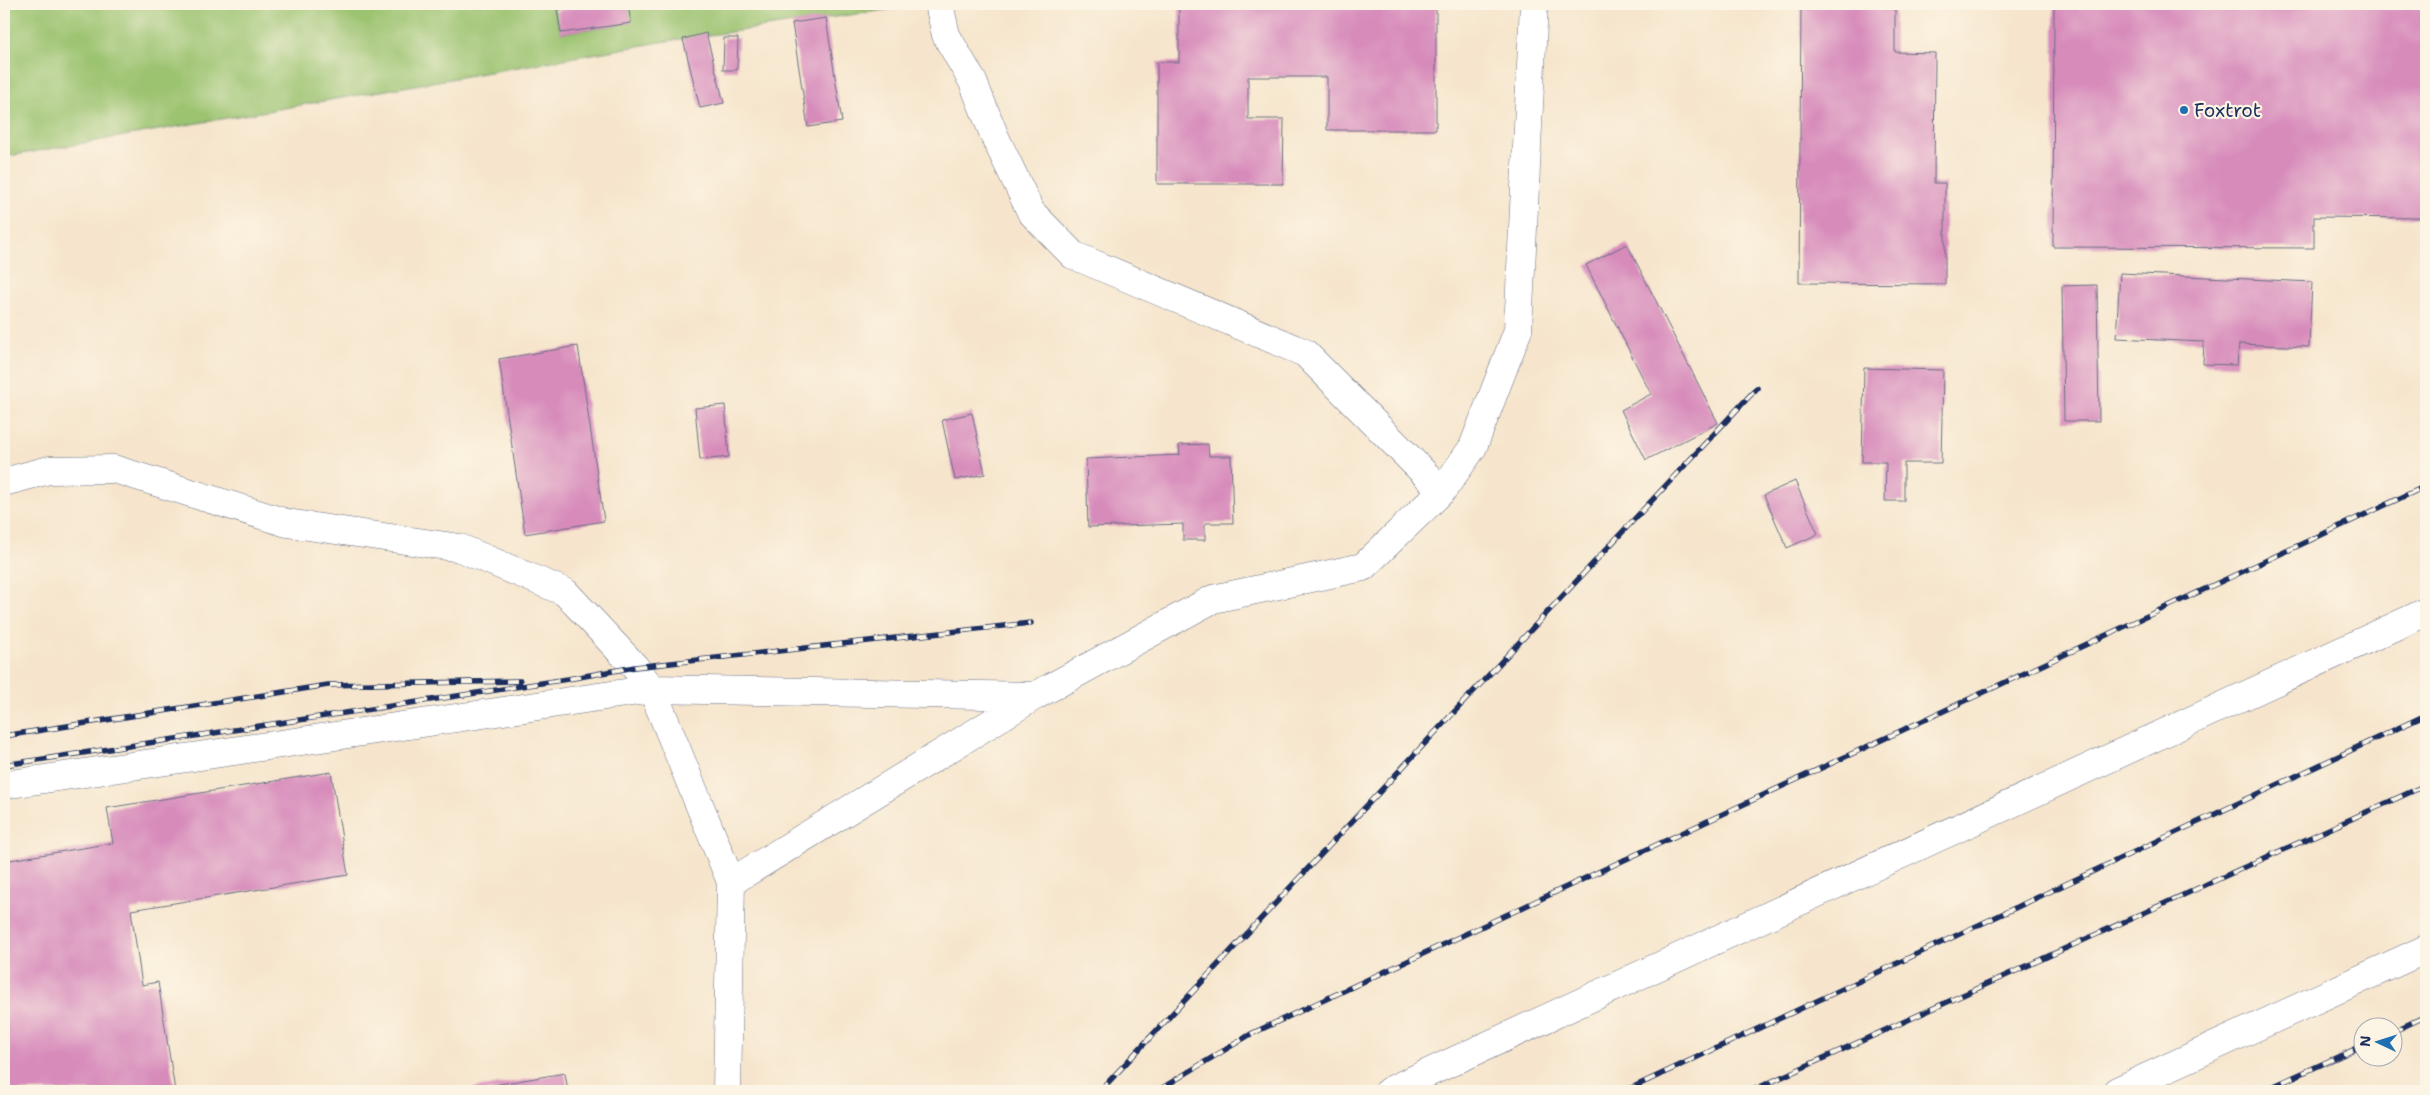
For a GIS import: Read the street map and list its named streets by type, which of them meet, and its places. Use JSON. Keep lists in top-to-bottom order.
{
  "places": ["Foxtrot"],
  "north": "left"
}
